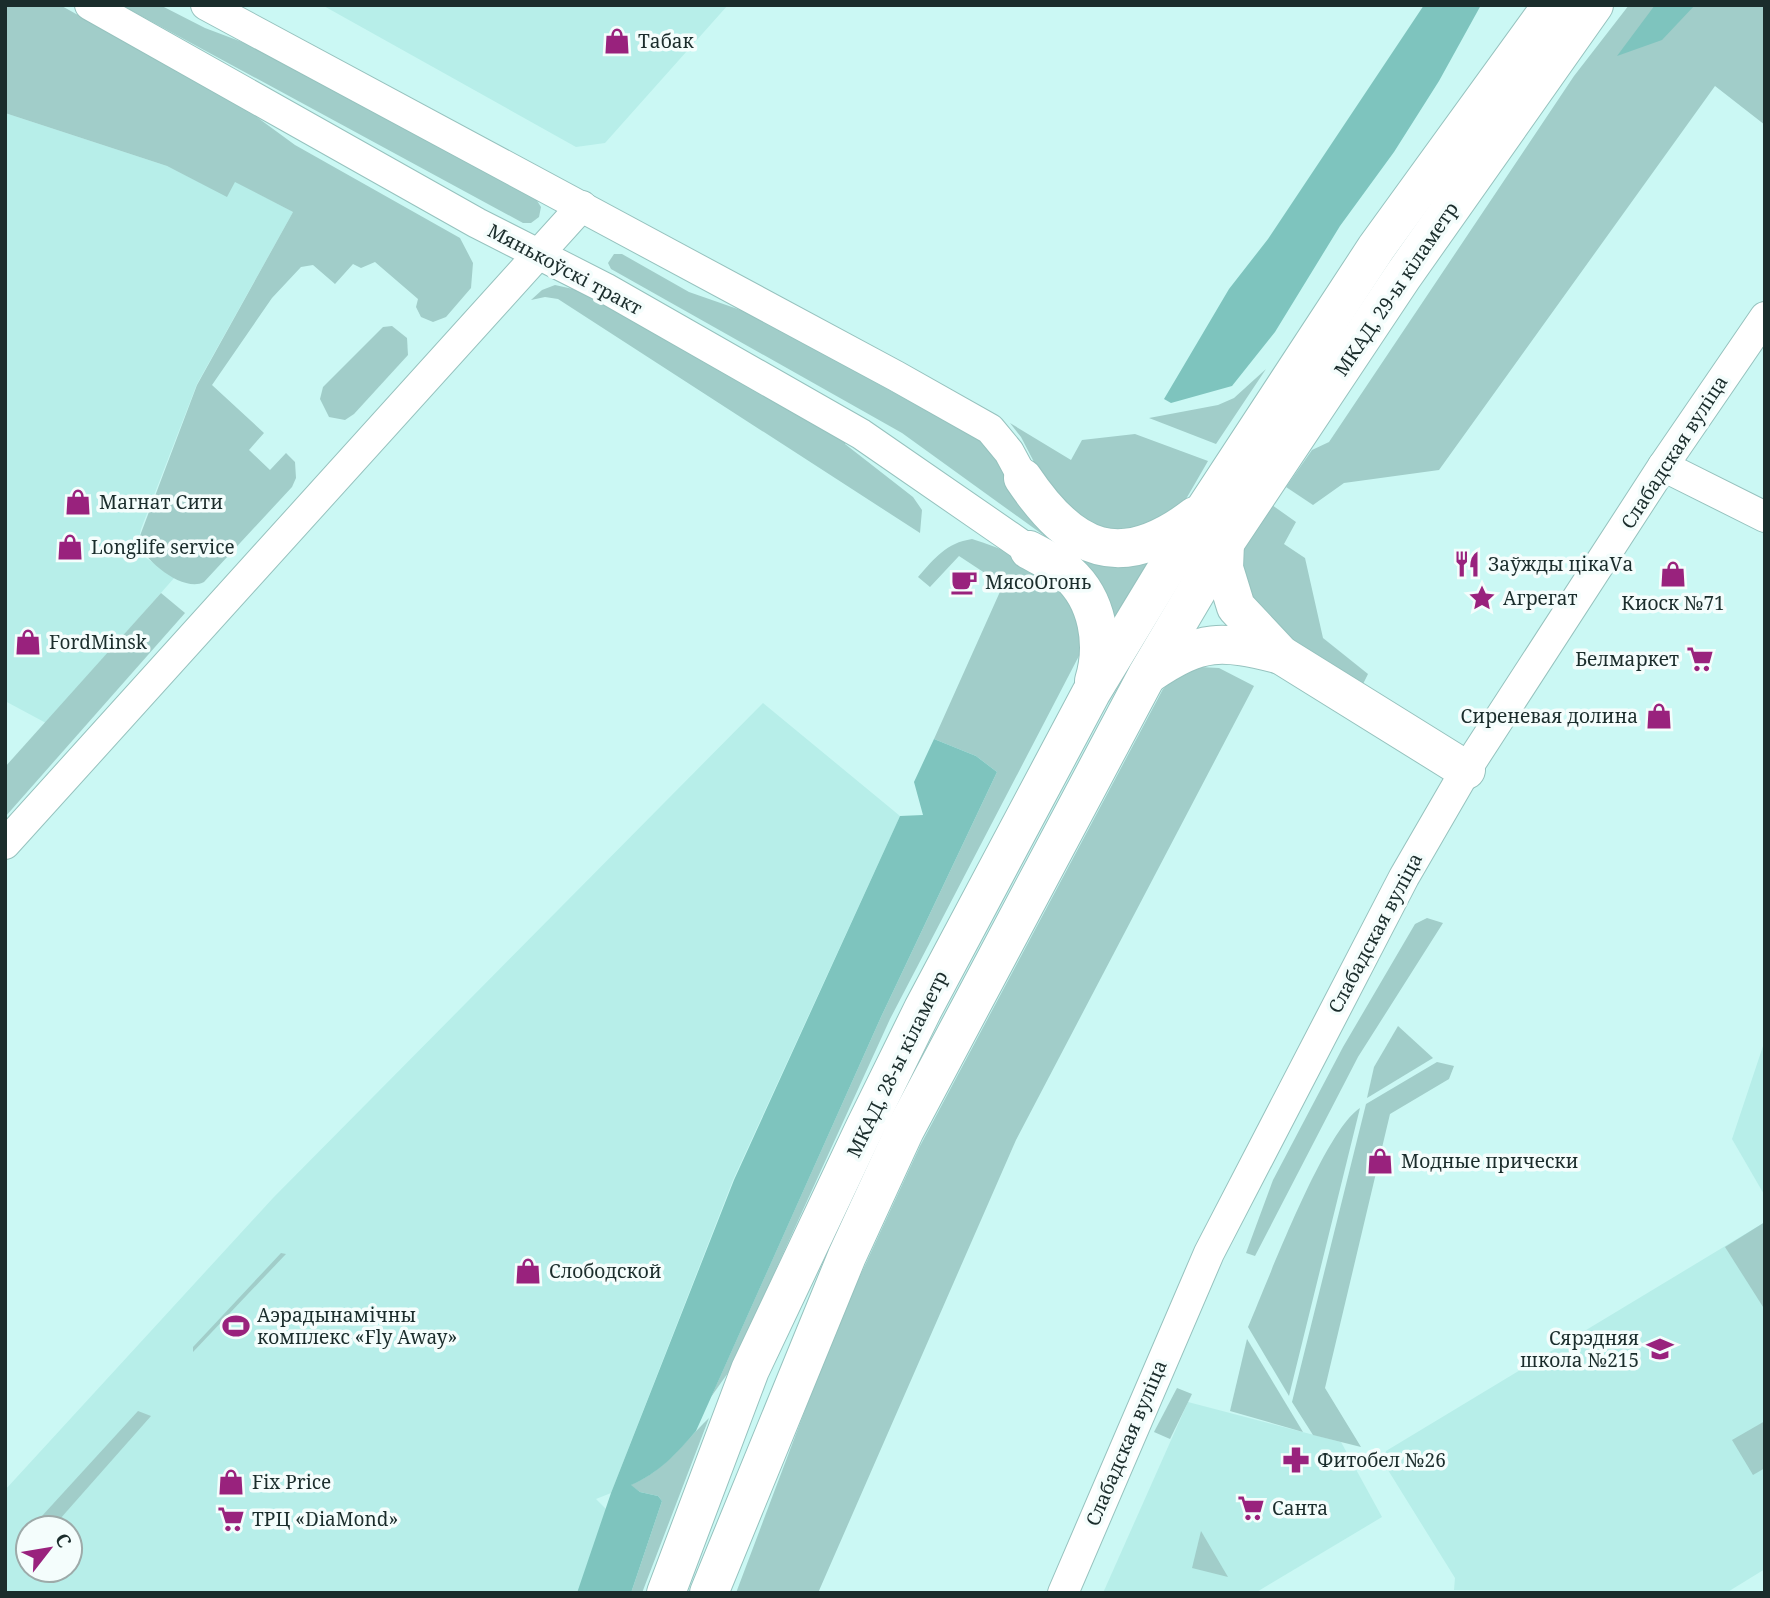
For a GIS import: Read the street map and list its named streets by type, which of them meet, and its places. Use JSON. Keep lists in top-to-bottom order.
{
  "streets": {
    "highway": ["МКАД, 29-ы кіламетр", "МКАД, 28-ы кіламетр"],
    "street": ["Мянькоўскі тракт", "Слабадская вуліца"]
  },
  "crossings": [
    ["МКАД, 29-ы кіламетр", "МКАД, 28-ы кіламетр"]
  ],
  "places": {
    "shop": [
      "Табак",
      "Магнат Cити",
      "Longlife service",
      "Киоск №71",
      "FordMinsk",
      "Сиреневая долина",
      "Модные прически",
      "Слободской",
      "Fix Price"
    ],
    "restaurant": ["Заўжды цікаVа"],
    "cafe": ["МясоОгонь"],
    "place": ["Агрегат"],
    "supermarket": ["Белмаркет", "Санта", "ТРЦ «DiaMond»"],
    "sports": ["Аэрадынамічны комплекс «Fly Away»"],
    "school or university": ["Сярэдняя школа №215"],
    "pharmacy": ["Фитобел №26"]
  },
  "north": "top right"
}
